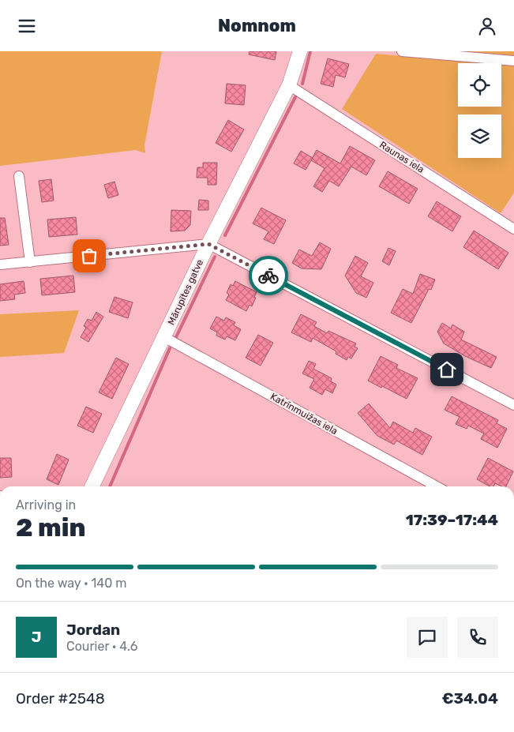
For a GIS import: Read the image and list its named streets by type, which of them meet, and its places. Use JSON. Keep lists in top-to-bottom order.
{
  "streets": {
    "street": ["Raunas iela", "Mārupītes gatve", "Katrīnmuižas iela"]
  },
  "crossings": [
    ["Raunas iela", "Mārupītes gatve"],
    ["Mārupītes gatve", "Katrīnmuižas iela"]
  ],
  "page": {
    "header": "Nomnom",
    "heading": ["2 min", "Arriving in", "17:39–17:44"],
    "panel": [
      "Jordan",
      "Courier · 4.6",
      "Order #2548",
      "€34.04"
    ],
    "bar": "On the way · 140 m",
    "round": "J"
  }
}
